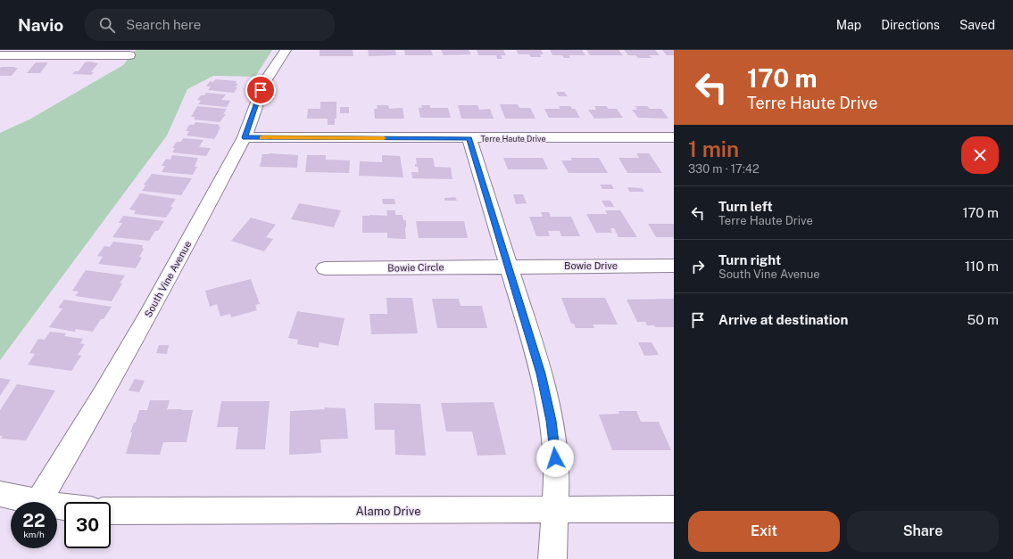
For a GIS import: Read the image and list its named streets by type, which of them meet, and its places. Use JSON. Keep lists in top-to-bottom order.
{
  "streets": {
    "street": [
      "Terre Haute Drive",
      "Bowie Drive",
      "Bowie Circle",
      "South Vine Avenue",
      "Alamo Drive"
    ]
  },
  "crossings": [
    ["Terre Haute Drive", "South Vine Avenue"],
    ["Bowie Drive", "Bowie Circle"]
  ],
  "page": {
    "header": "Navio",
    "search": "Search here",
    "nav": ["Map", "Directions", "Saved"],
    "turn": ["170 m", "Terre Haute Drive"],
    "heading": ["1 min", "330 m · 17:42"],
    "list": [
      {
        "name": "Turn left",
        "note": "Terre Haute Drive",
        "value": "170 m"
      },
      {
        "name": "Turn right",
        "note": "South Vine Avenue",
        "value": "110 m"
      },
      {
        "name": "Arrive at destination",
        "value": "50 m"
      }
    ],
    "speed": "22 km/h",
    "limit": "30",
    "buttons": ["Exit", "Share"]
  }
}
